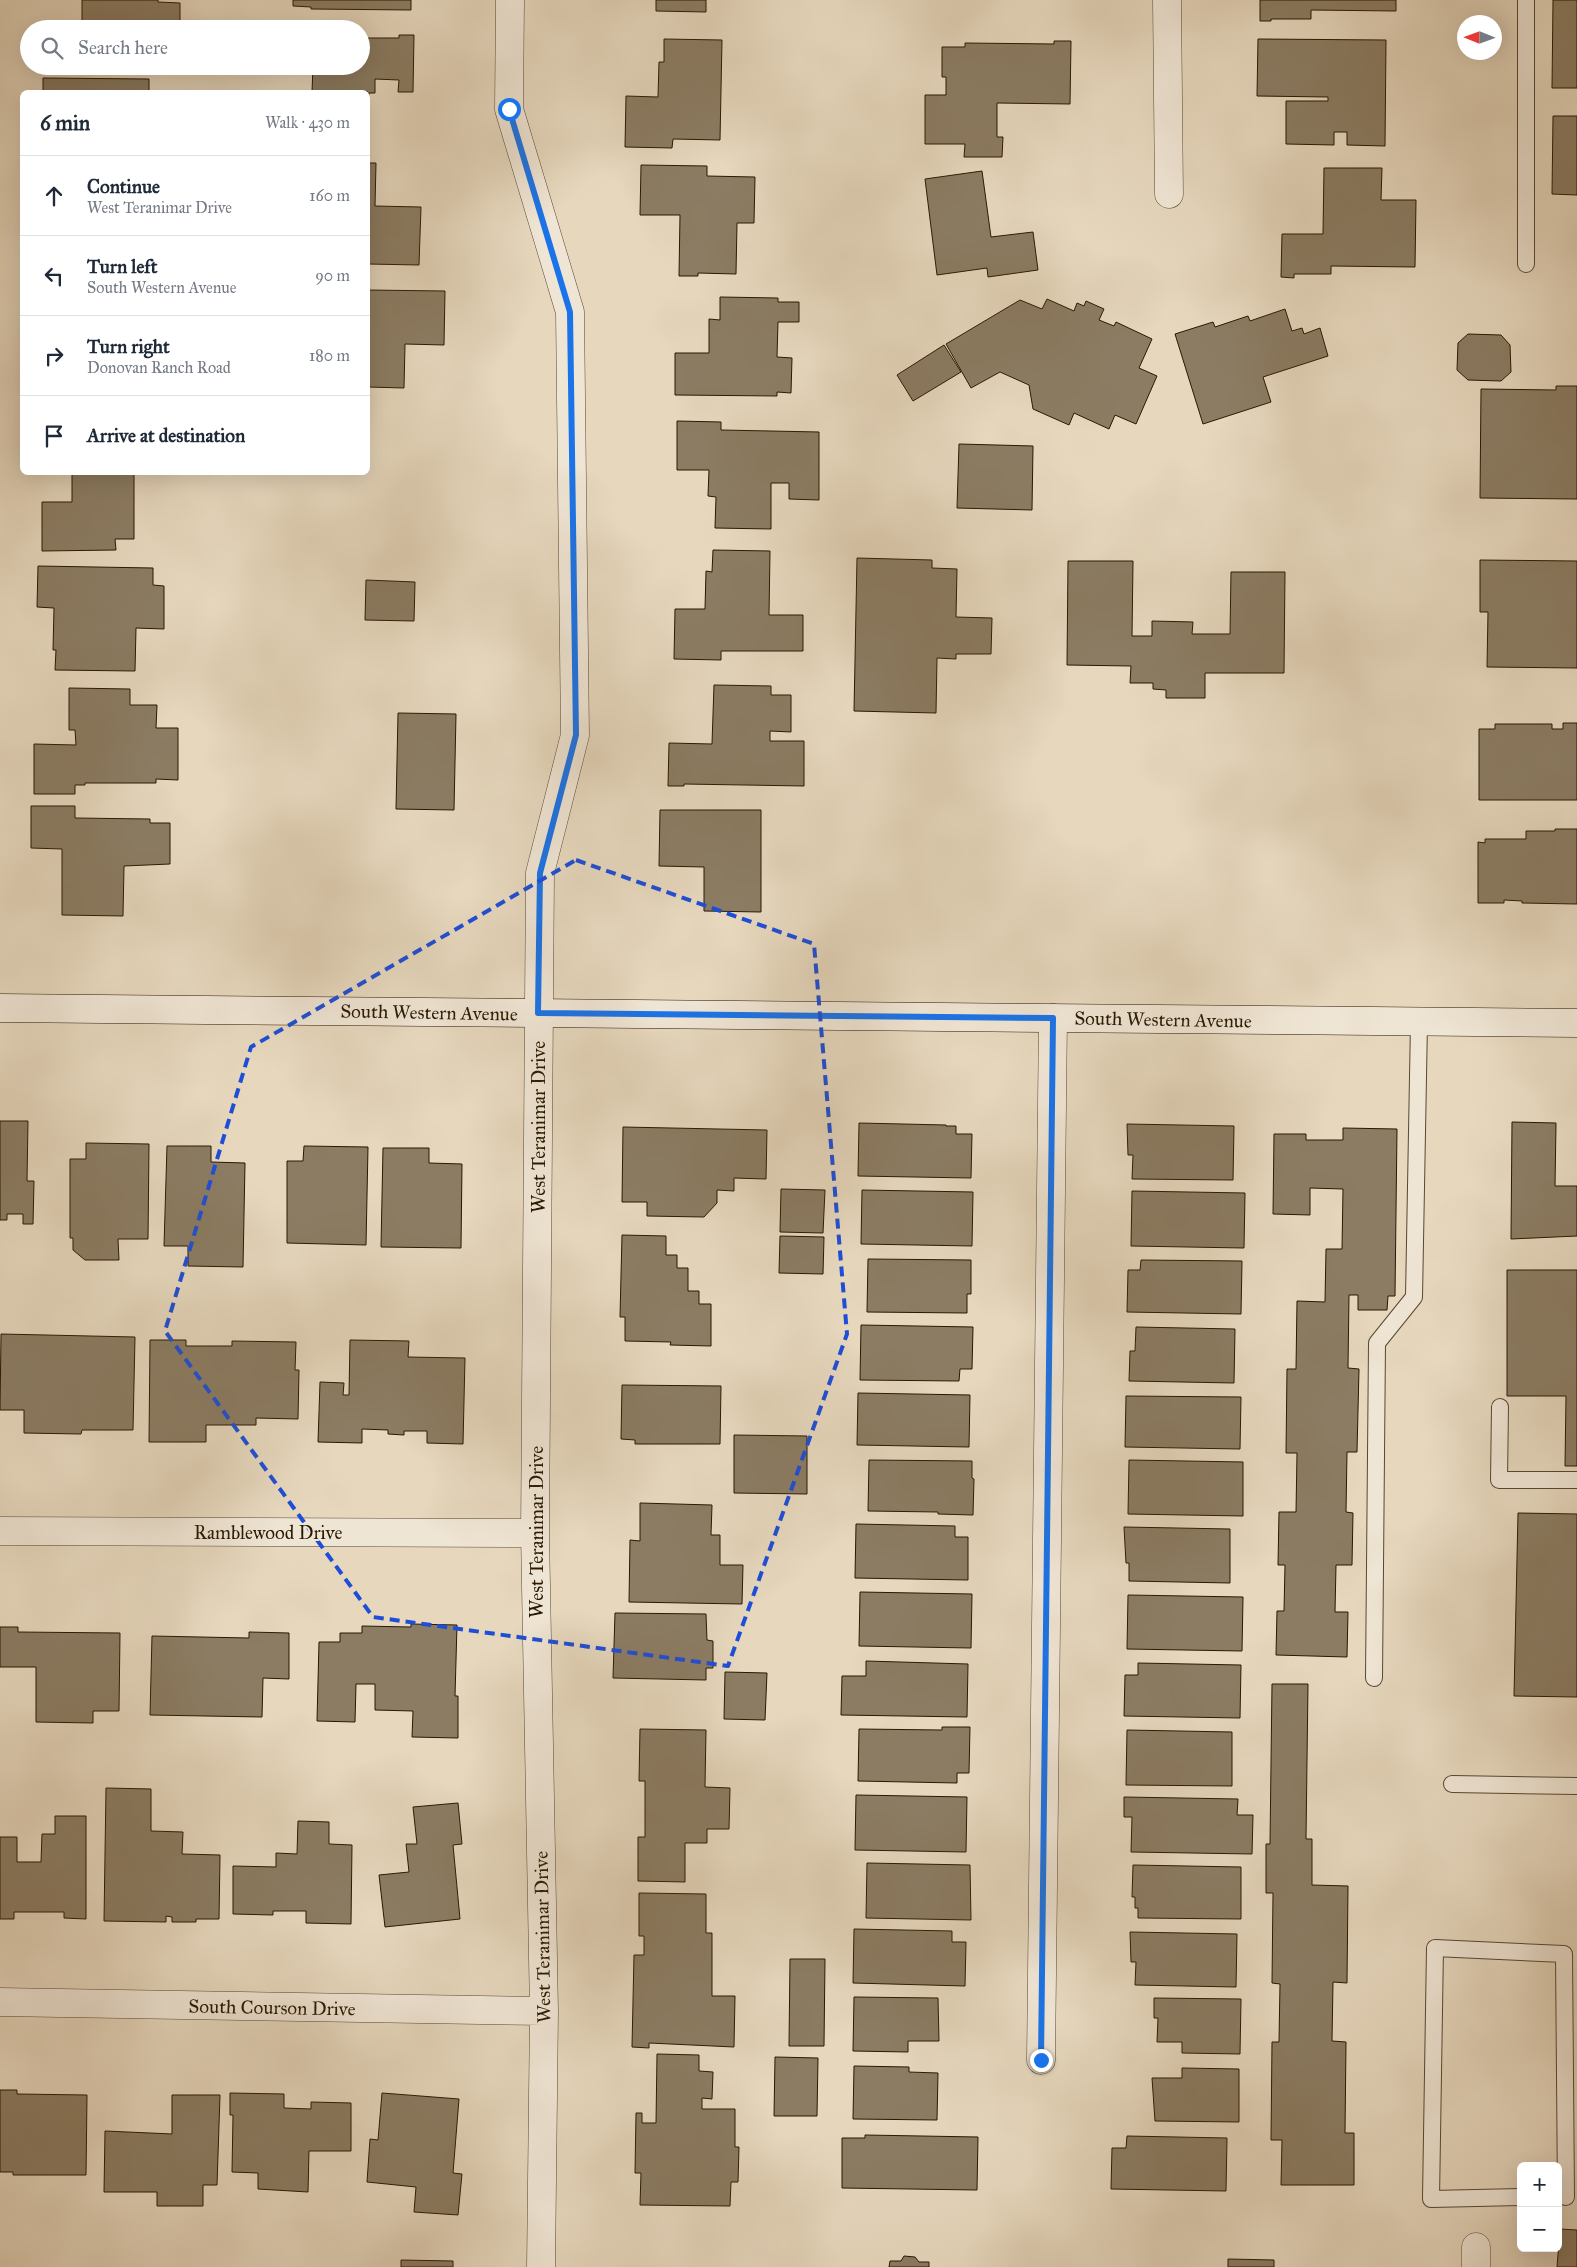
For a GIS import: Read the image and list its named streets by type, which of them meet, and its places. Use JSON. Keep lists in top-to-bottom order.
{
  "streets": {
    "street": [
      "South Western Avenue",
      "West Teranimar Drive",
      "Ramblewood Drive",
      "South Courson Drive"
    ]
  },
  "crossings": [
    ["South Western Avenue", "West Teranimar Drive"],
    ["West Teranimar Drive", "Ramblewood Drive"],
    ["West Teranimar Drive", "South Courson Drive"]
  ],
  "north": "left",
  "page": {
    "search": "Search here",
    "heading": ["6 min", "Walk · 430 m"],
    "list": [
      ["Continue", "West Teranimar Drive", "160 m"],
      ["Turn left", "South Western Avenue", "90 m"],
      ["Turn right", "Donovan Ranch Road", "180 m"],
      "Arrive at destination"
    ],
    "map_buttons": ["+", "−"]
  }
}
